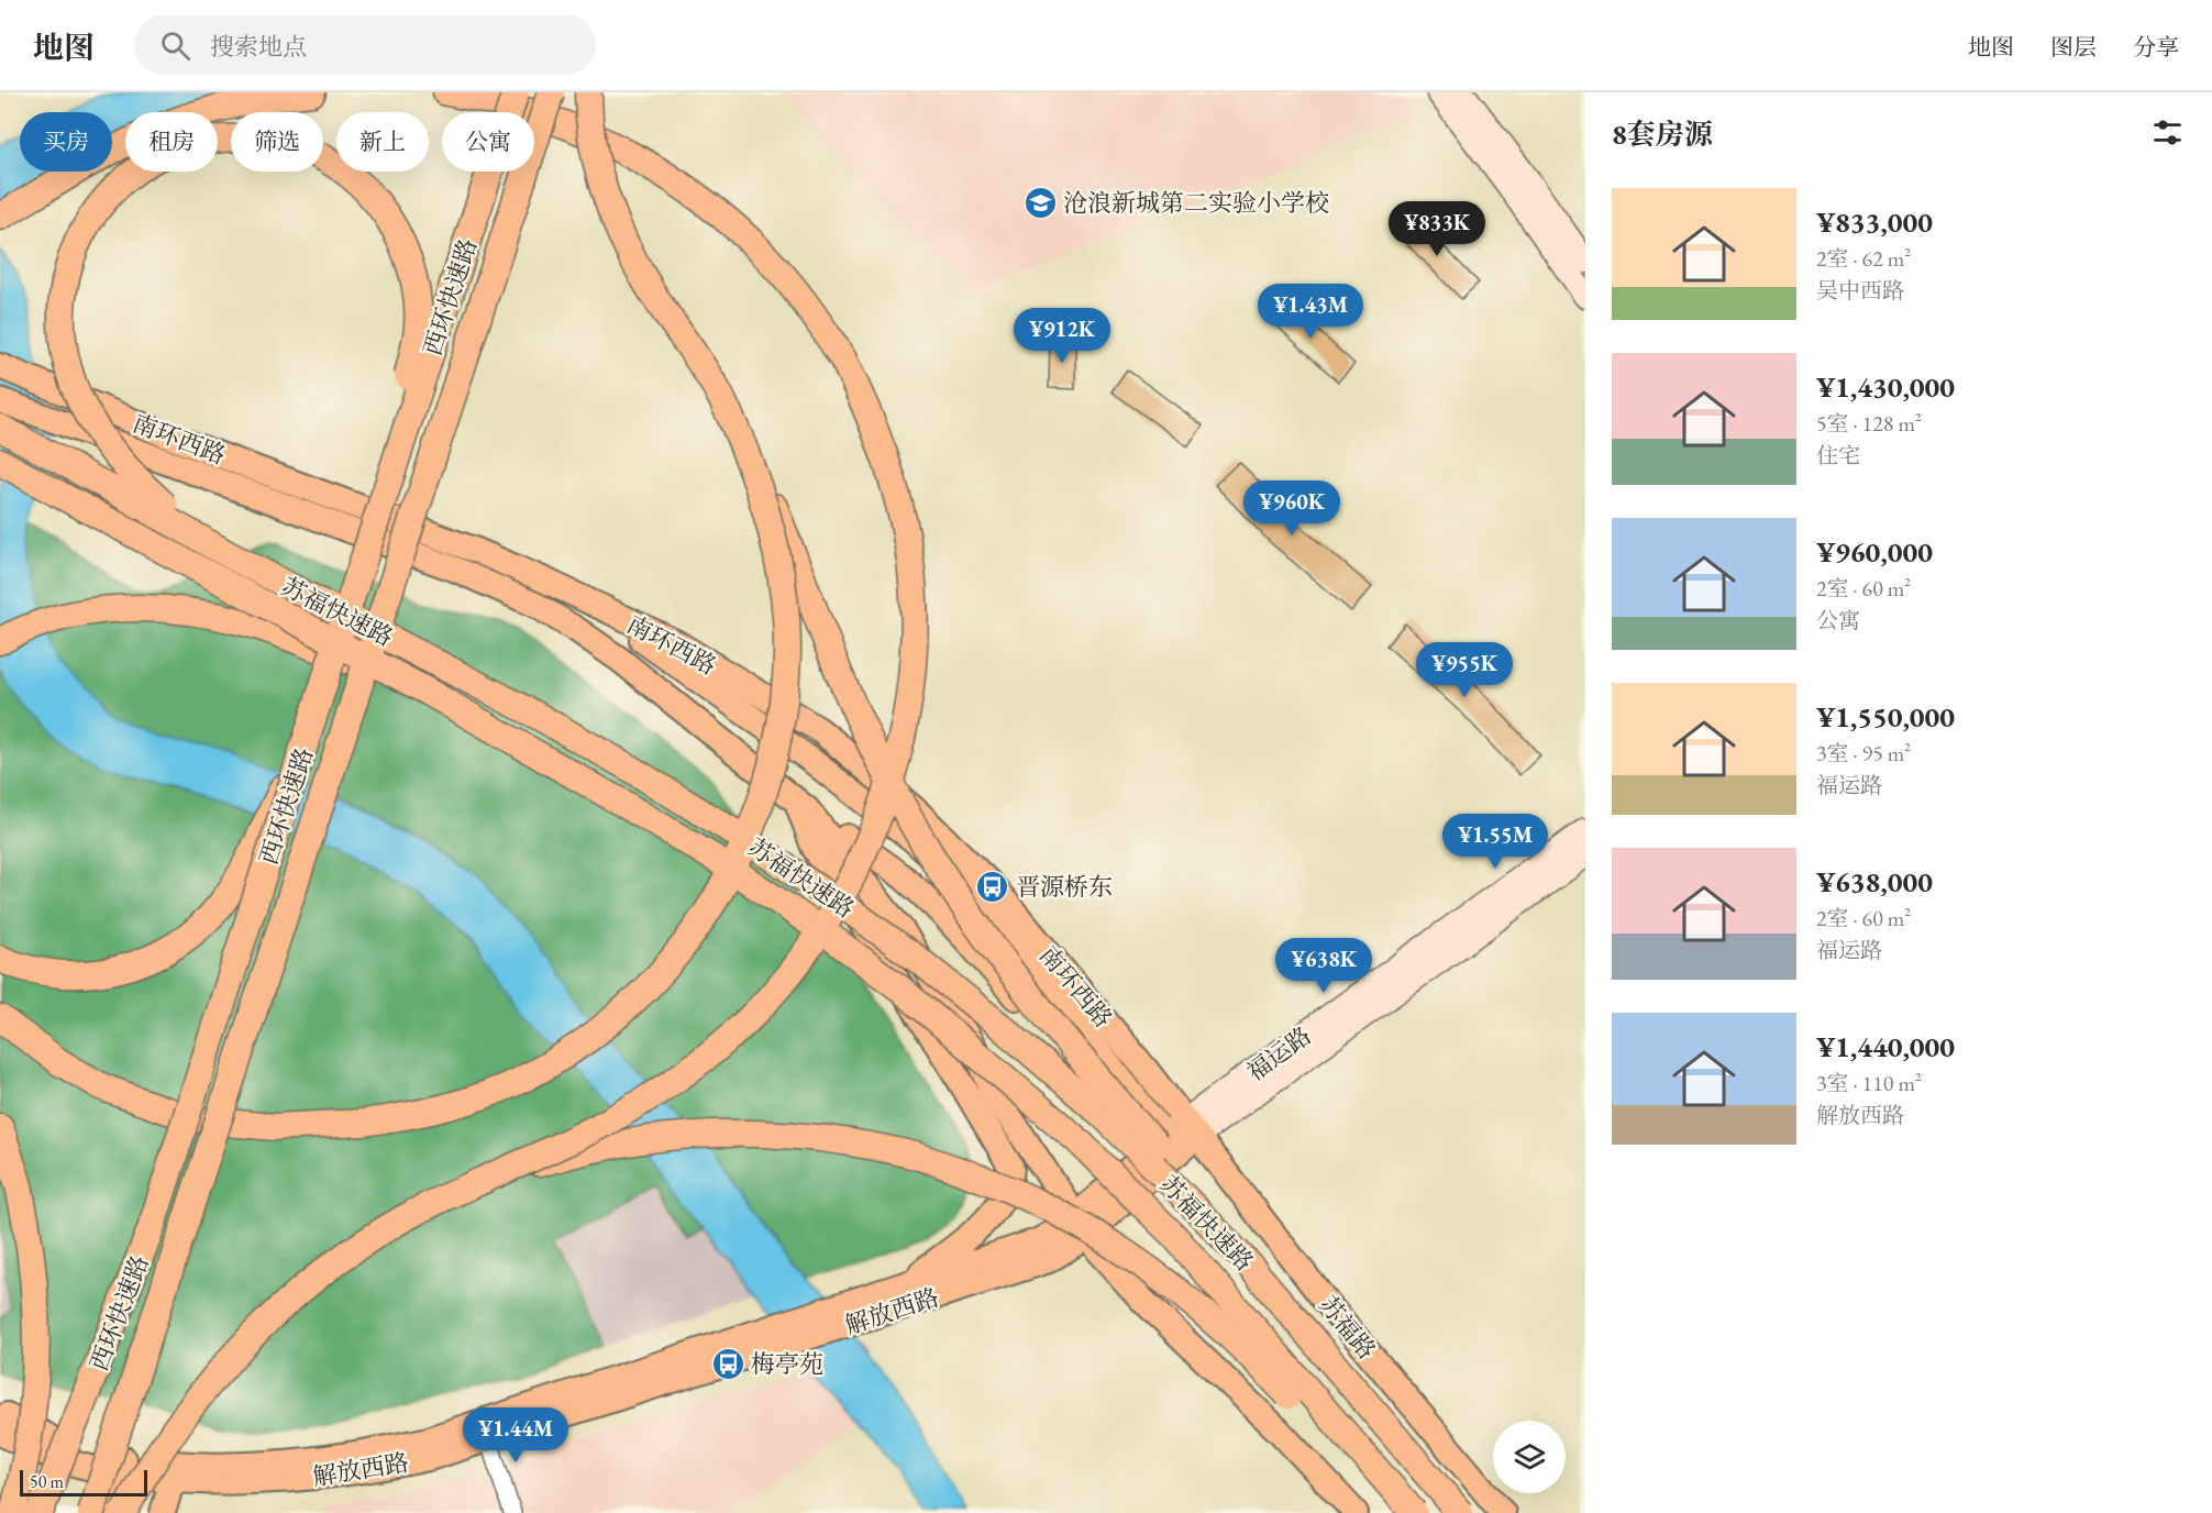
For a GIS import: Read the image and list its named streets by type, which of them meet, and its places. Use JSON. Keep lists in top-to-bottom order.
{
  "streets": {
    "highway": ["西环快速路", "苏福快速路"],
    "main road": [
      "南环西路",
      "福运路",
      "解放西路",
      "苏福路"
    ]
  },
  "crossings": [
    ["南环西路", "福运路"],
    ["南环西路", "解放西路"],
    ["南环西路", "苏福路"],
    ["福运路", "解放西路"],
    ["福运路", "苏福路"]
  ],
  "places": {
    "school or university": ["沧浪新城第二实验小学校"],
    "bus stop": ["晋源桥东", "梅亭苑"]
  },
  "scale_bar": "50 m",
  "page": {
    "header": "地图",
    "search": "搜索地点",
    "nav": ["地图", "图层", "分享"],
    "heading": "8套房源",
    "chip": [
      "买房",
      "租房",
      "筛选",
      "新上",
      "公寓"
    ],
    "list": [
      {
        "name": "¥833,000",
        "note": "2室 · 62 m² · 吴中西路"
      },
      {
        "name": "¥1,430,000",
        "note": "5室 · 128 m² · 住宅"
      },
      {
        "name": "¥960,000",
        "note": "2室 · 60 m² · 公寓"
      },
      {
        "name": "¥1,550,000",
        "note": "3室 · 95 m² · 福运路"
      },
      {
        "name": "¥638,000",
        "note": "2室 · 60 m² · 福运路"
      },
      {
        "name": "¥1,440,000",
        "note": "3室 · 110 m² · 解放西路"
      }
    ],
    "price": [
      "¥833K",
      "¥1.43M",
      "¥912K",
      "¥960K",
      "¥955K",
      "¥1.55M",
      "¥638K",
      "¥1.44M"
    ],
    "scale": "50 m"
  }
}
